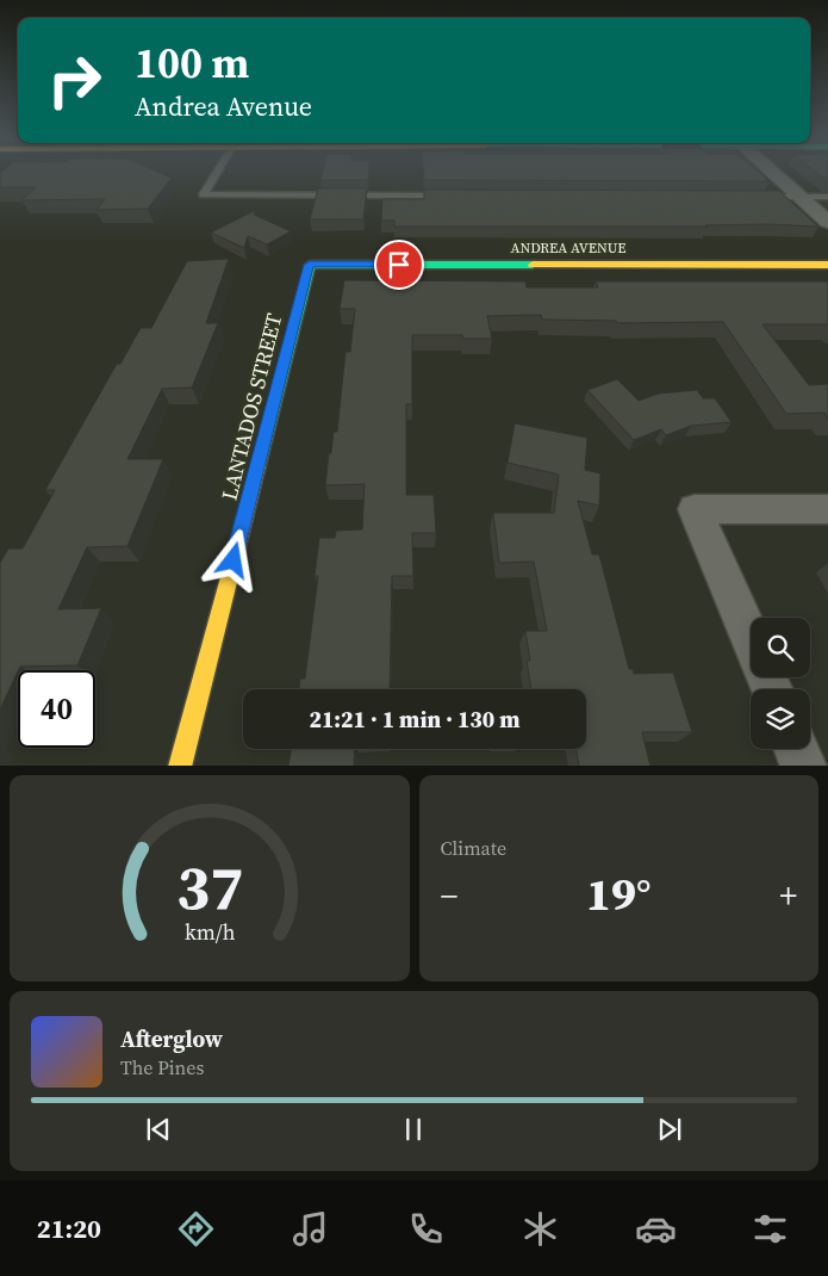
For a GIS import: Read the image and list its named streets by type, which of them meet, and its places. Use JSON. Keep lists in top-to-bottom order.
{
  "streets": {
    "main road": ["ANDREA AVENUE", "LANTADOS STREET"]
  },
  "crossings": [
    ["ANDREA AVENUE", "LANTADOS STREET"]
  ],
  "page": {
    "turn": ["100 m", "Andrea Avenue"],
    "limit": "40",
    "trip": "21:21 · 1 min · 130 m",
    "tile": "Climate",
    "heat": ["−", "19°", "+"],
    "song": ["Afterglow", "The Pines"],
    "tabs": "21:20",
    "gauge": ["37", "km/h"]
  }
}
